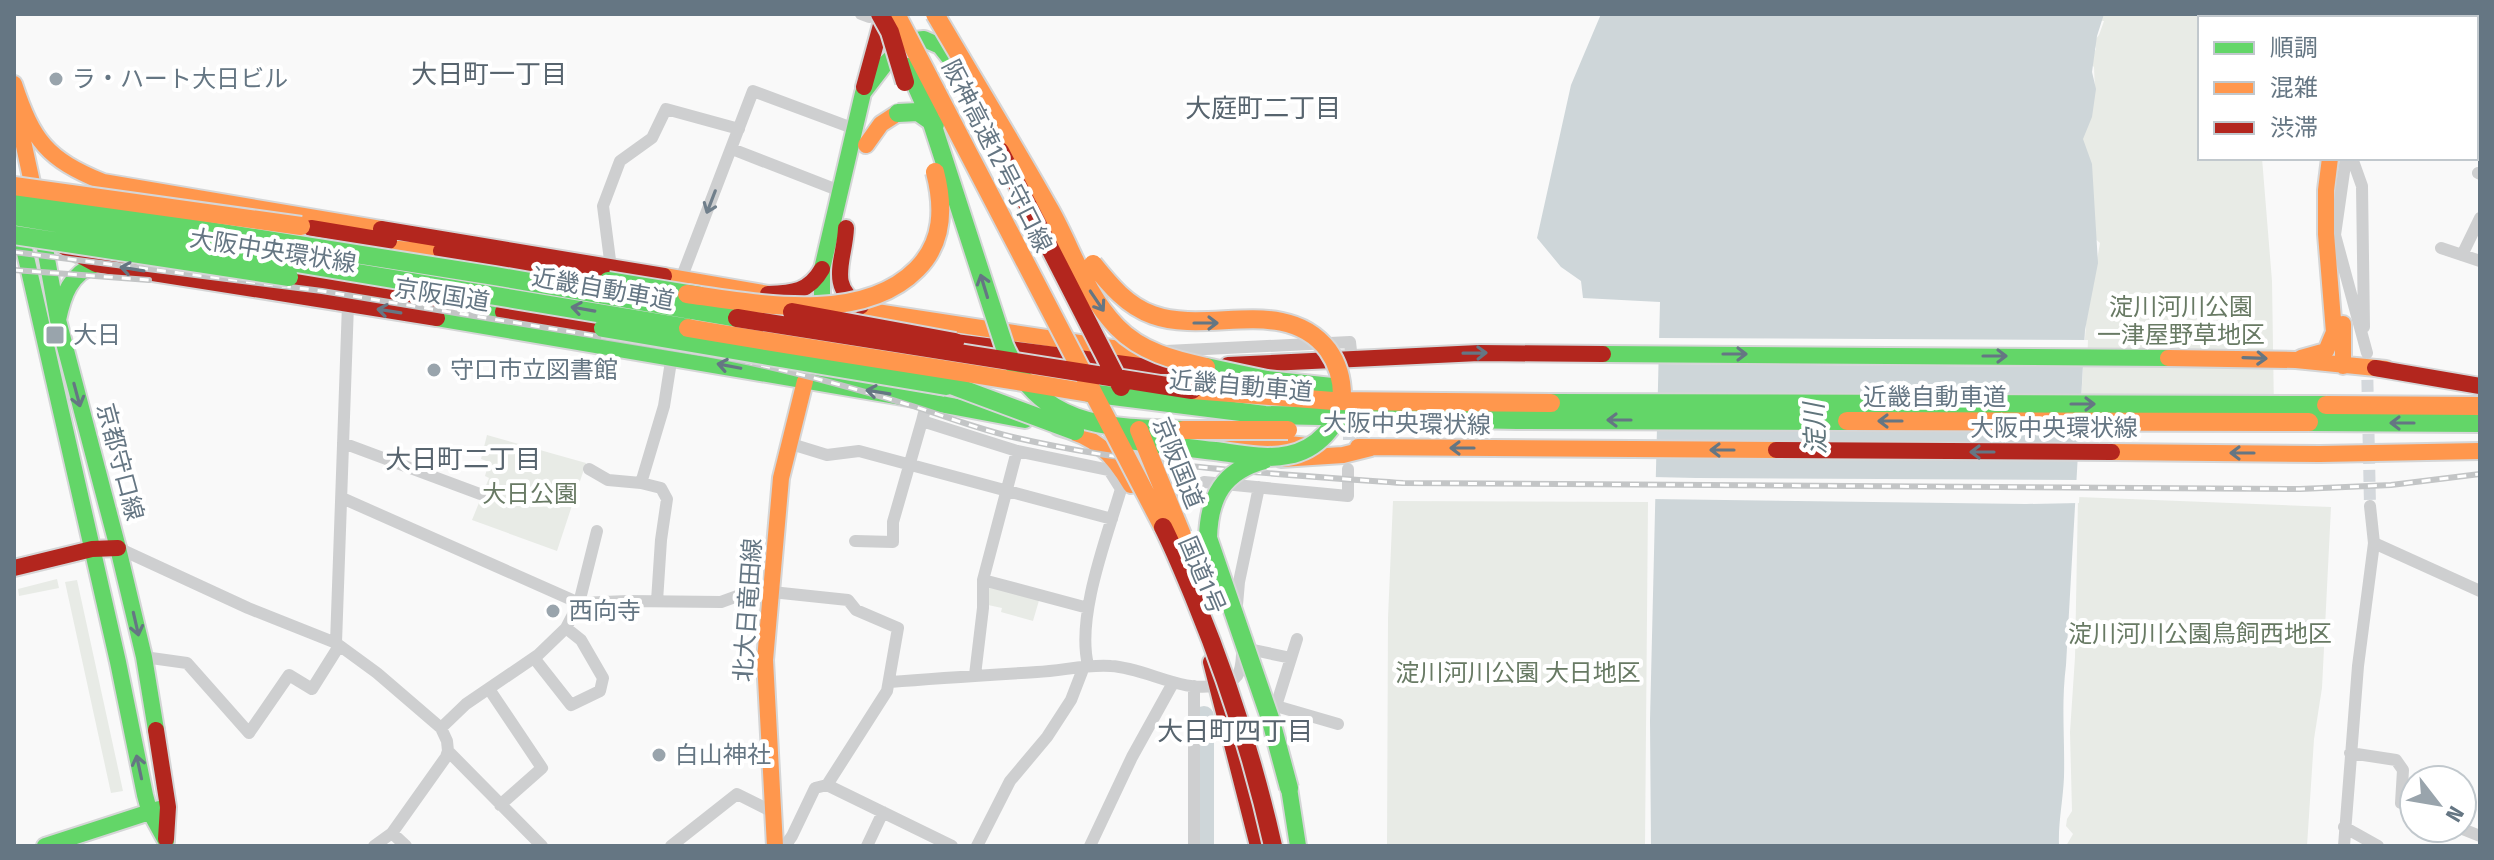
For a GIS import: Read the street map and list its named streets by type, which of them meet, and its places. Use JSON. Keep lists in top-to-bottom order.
{
  "streets": {
    "main road": [
      "阪神高速12号守口線",
      "大阪中央環状線",
      "近畿自動車道",
      "京阪国道",
      "京都守口線",
      "国道1号",
      "北大日竜田線"
    ]
  },
  "crossings": [
    ["大阪中央環状線", "近畿自動車道"],
    ["大阪中央環状線", "京阪国道"],
    ["大阪中央環状線", "京都守口線"],
    ["近畿自動車道", "京阪国道"],
    ["近畿自動車道", "京都守口線"],
    ["京阪国道", "京都守口線"],
    ["京阪国道", "国道1号"],
    ["京阪国道", "北大日竜田線"],
    ["国道1号", "北大日竜田線"]
  ],
  "districts": [
    "大日町一丁目",
    "大庭町二丁目",
    "大日町二丁目",
    "大日町四丁目"
  ],
  "water": ["淀川"],
  "parks": [
    "淀川河川公園 一津屋野草地区",
    "大日公園",
    "淀川河川公園鳥飼西地区",
    "淀川河川公園 大日地区"
  ],
  "places": {
    "other": [
      "ラ・ハート大日ビル",
      "守口市立図書館",
      "西向寺",
      "白山神社"
    ],
    "transit": ["大日"]
  },
  "legend": ["順調", "混雑", "渋滞"],
  "north": "bottom right"
}
